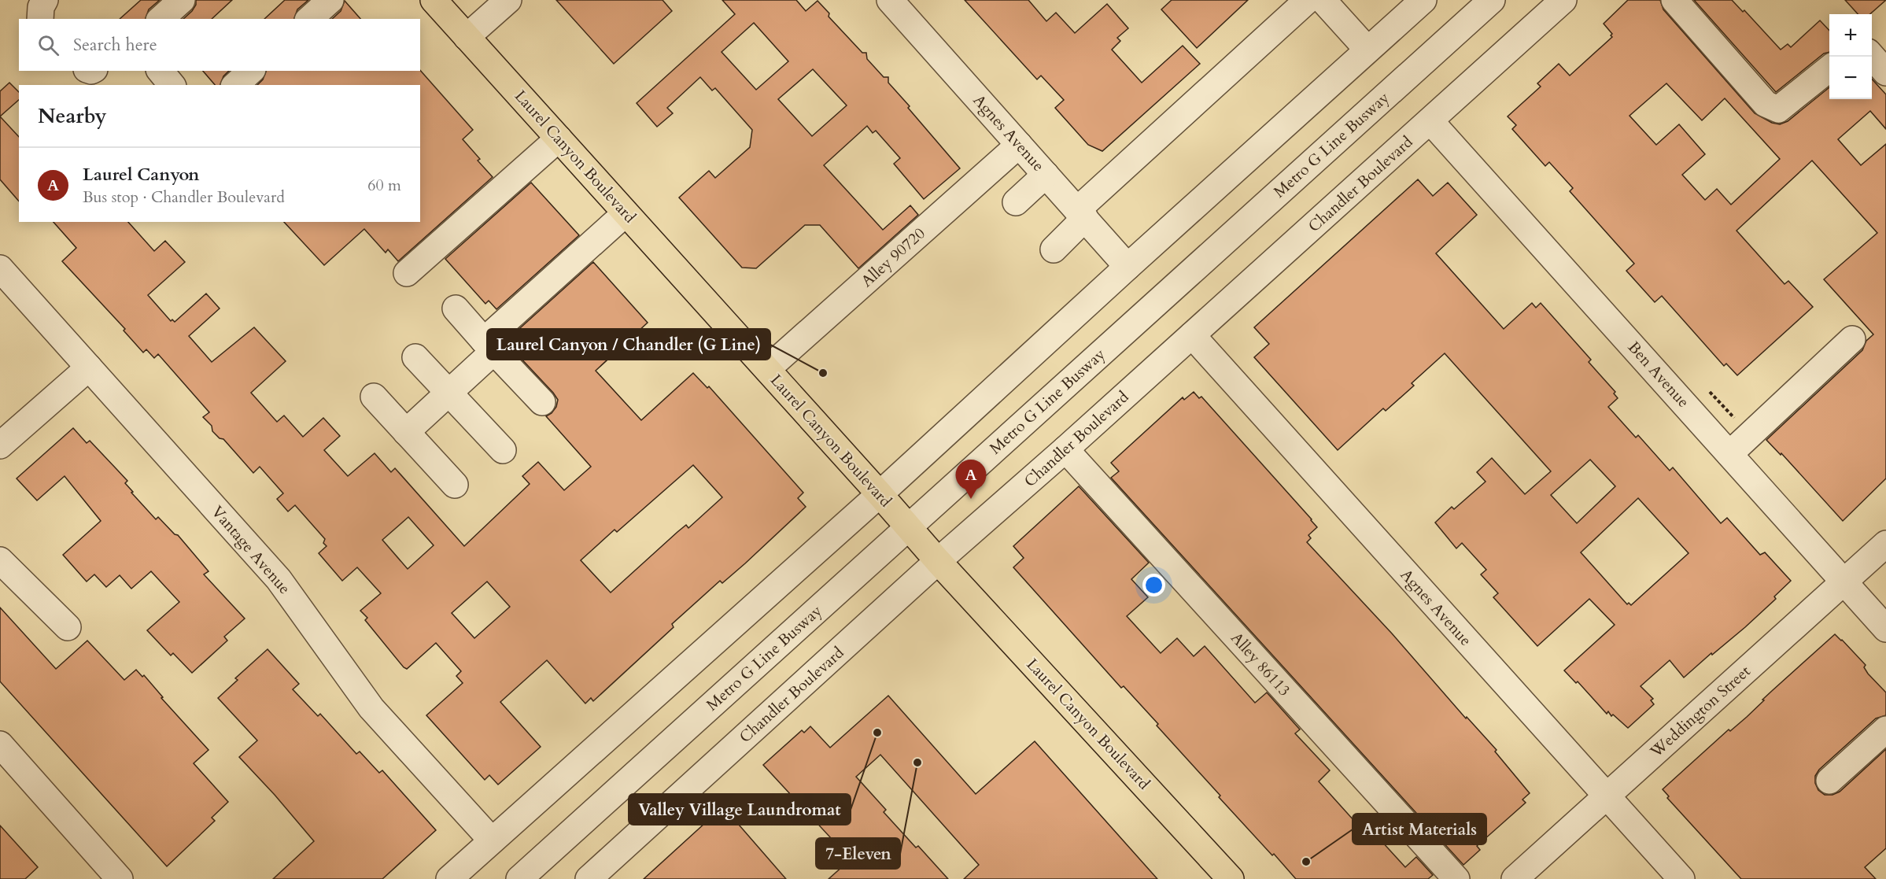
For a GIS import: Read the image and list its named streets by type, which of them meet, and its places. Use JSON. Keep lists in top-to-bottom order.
{
  "streets": {
    "main road": ["Laurel Canyon Boulevard"],
    "street": [
      "Agnes Avenue",
      "Metro G Line Busway",
      "Chandler Boulevard",
      "Alley 90720",
      "Ben Avenue",
      "Vantage Avenue",
      "Alley 86113",
      "Weddington Street"
    ]
  },
  "crossings": [
    ["Agnes Avenue", "Chandler Boulevard"],
    ["Agnes Avenue", "Alley 90720"],
    ["Agnes Avenue", "Weddington Street"],
    ["Metro G Line Busway", "Laurel Canyon Boulevard"],
    ["Laurel Canyon Boulevard", "Chandler Boulevard"],
    ["Laurel Canyon Boulevard", "Alley 90720"],
    ["Chandler Boulevard", "Ben Avenue"],
    ["Chandler Boulevard", "Alley 86113"],
    ["Ben Avenue", "Weddington Street"]
  ],
  "places": [
    "Laurel Canyon / Chandler (G Line)",
    "Valley Village Laundromat",
    "7-Eleven",
    "Artist Materials"
  ],
  "page": {
    "map_buttons": ["+", "−"],
    "search": "Search here",
    "heading": "Nearby",
    "list": [
      {
        "mark": "A",
        "name": "Laurel Canyon",
        "note": "Bus stop · Chandler Boulevard",
        "value": "60 m"
      }
    ],
    "pins": "A"
  }
}
